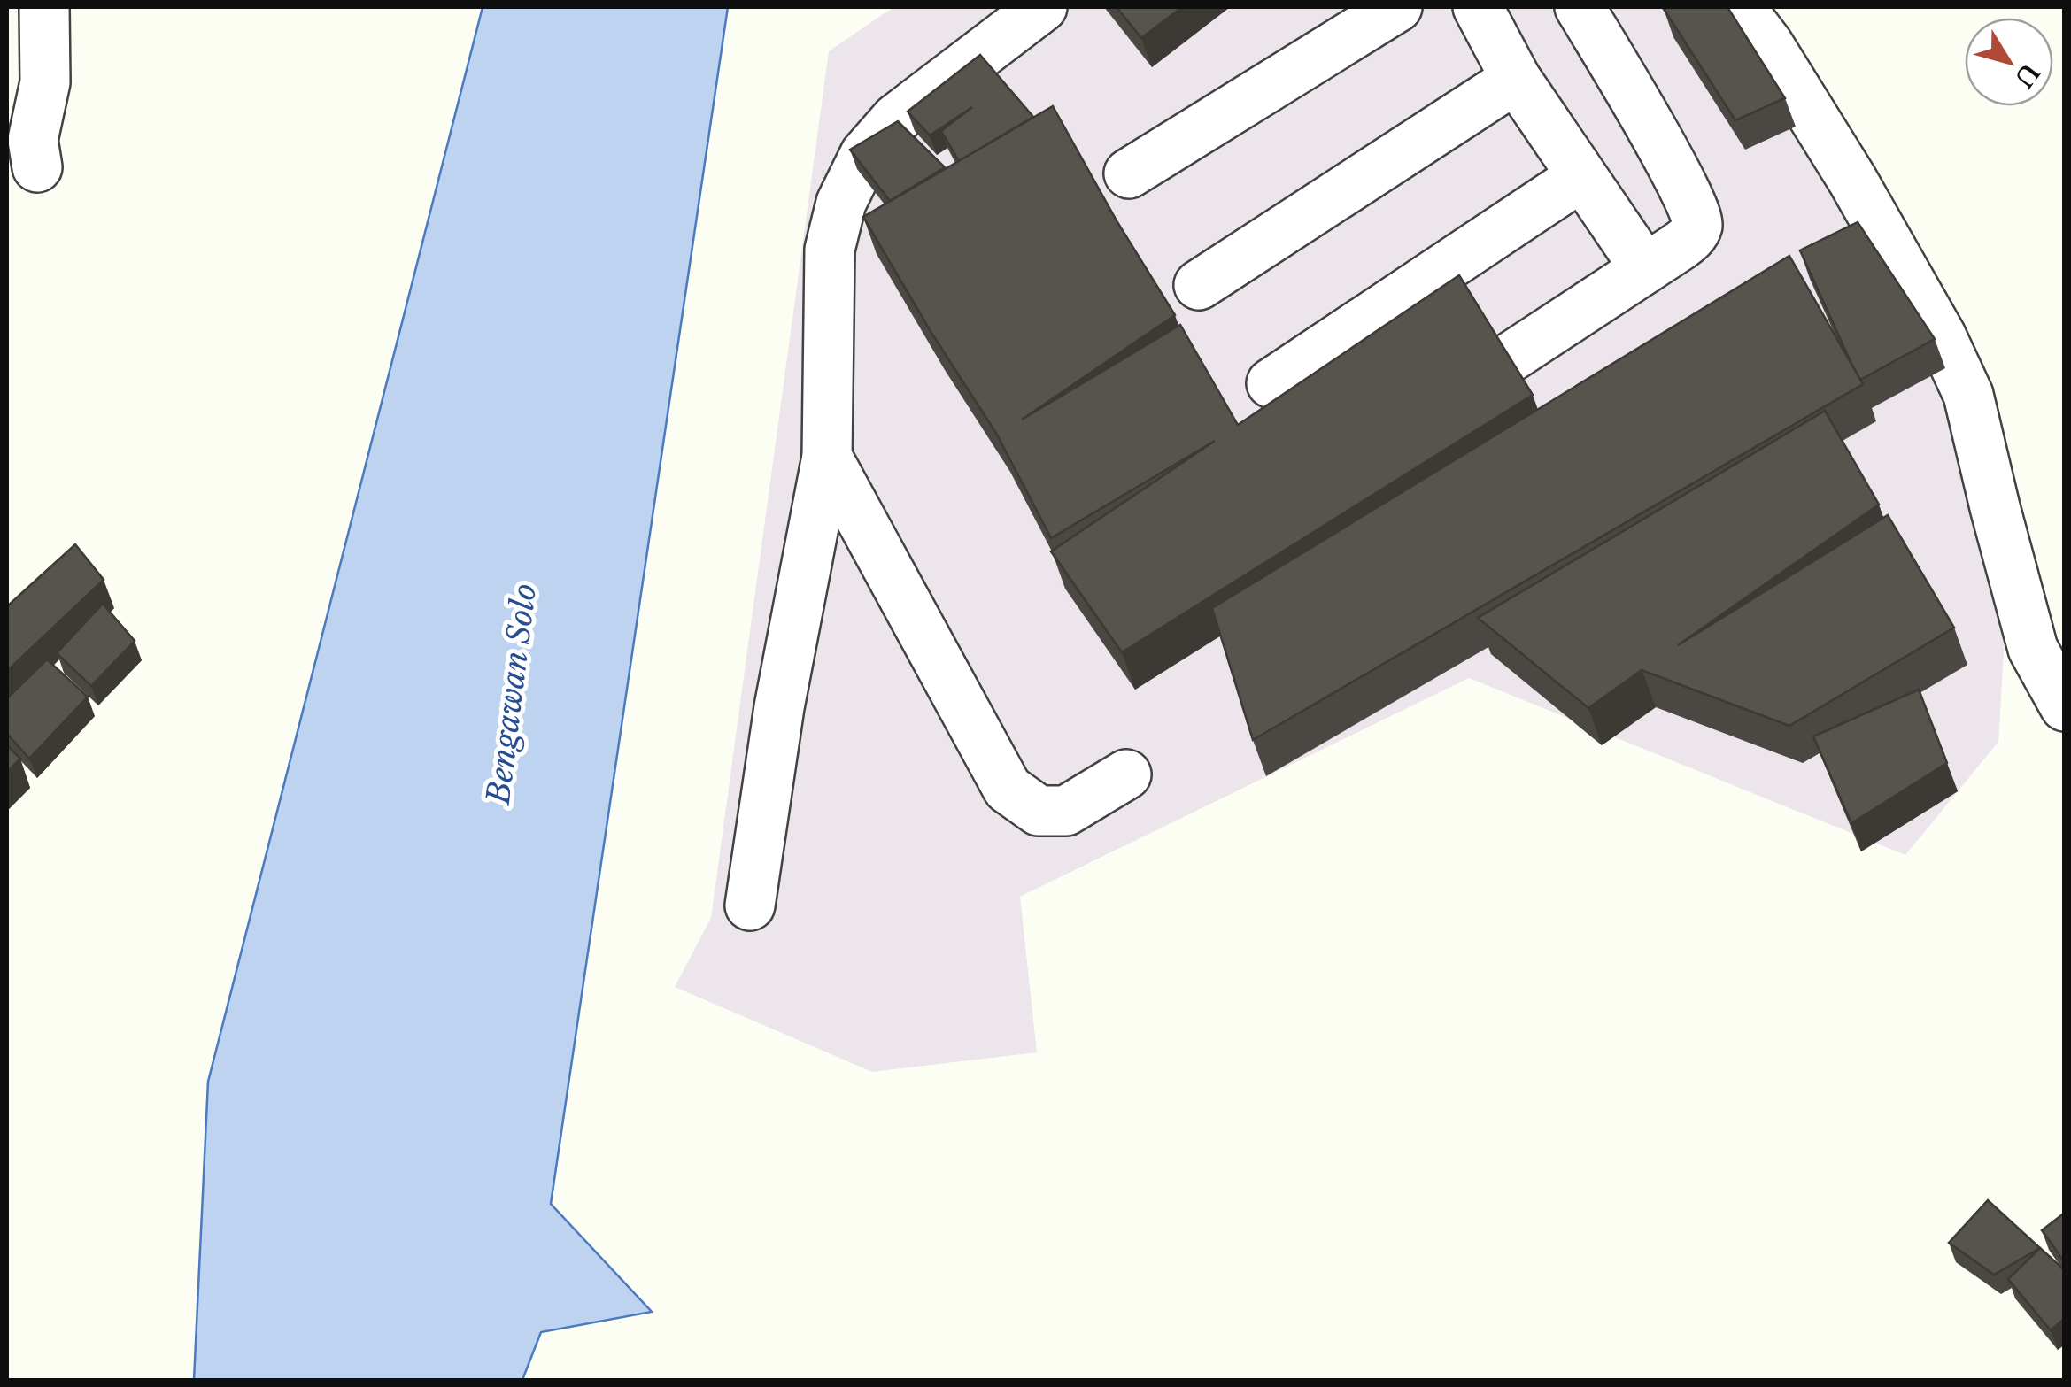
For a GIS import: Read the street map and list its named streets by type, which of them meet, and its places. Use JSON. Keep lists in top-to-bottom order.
{
  "water": ["Bengawan Solo"],
  "north": "bottom right"
}
